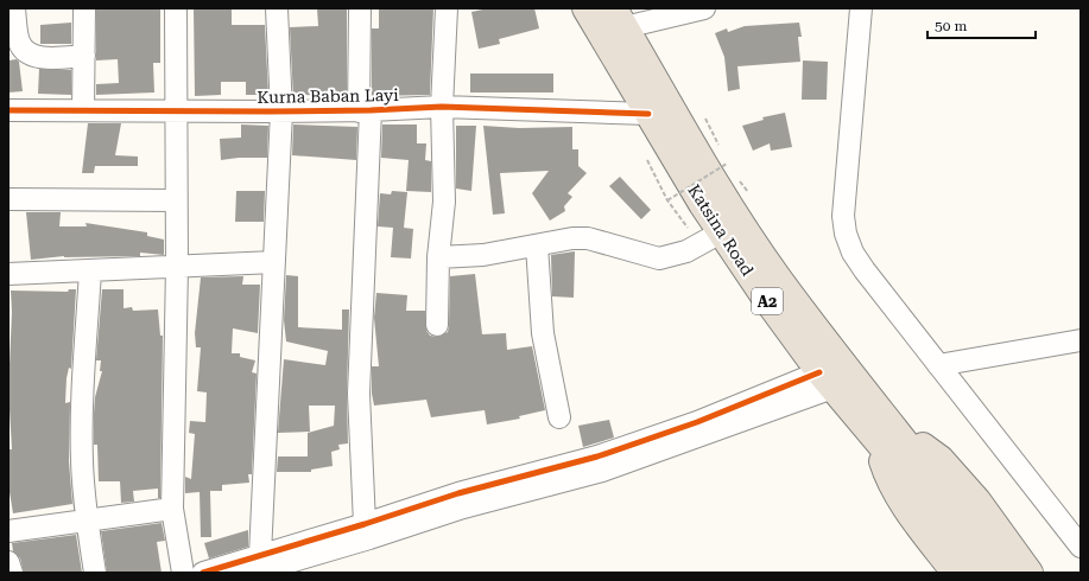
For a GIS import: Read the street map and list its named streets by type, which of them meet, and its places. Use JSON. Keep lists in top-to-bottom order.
{
  "streets": {
    "highway": ["Katsina Road", "A2"],
    "street": ["Kurna Baban Layi"]
  },
  "crossings": [
    ["Kurna Baban Layi", "Katsina Road"]
  ],
  "scale_bar": "50 m"
}
